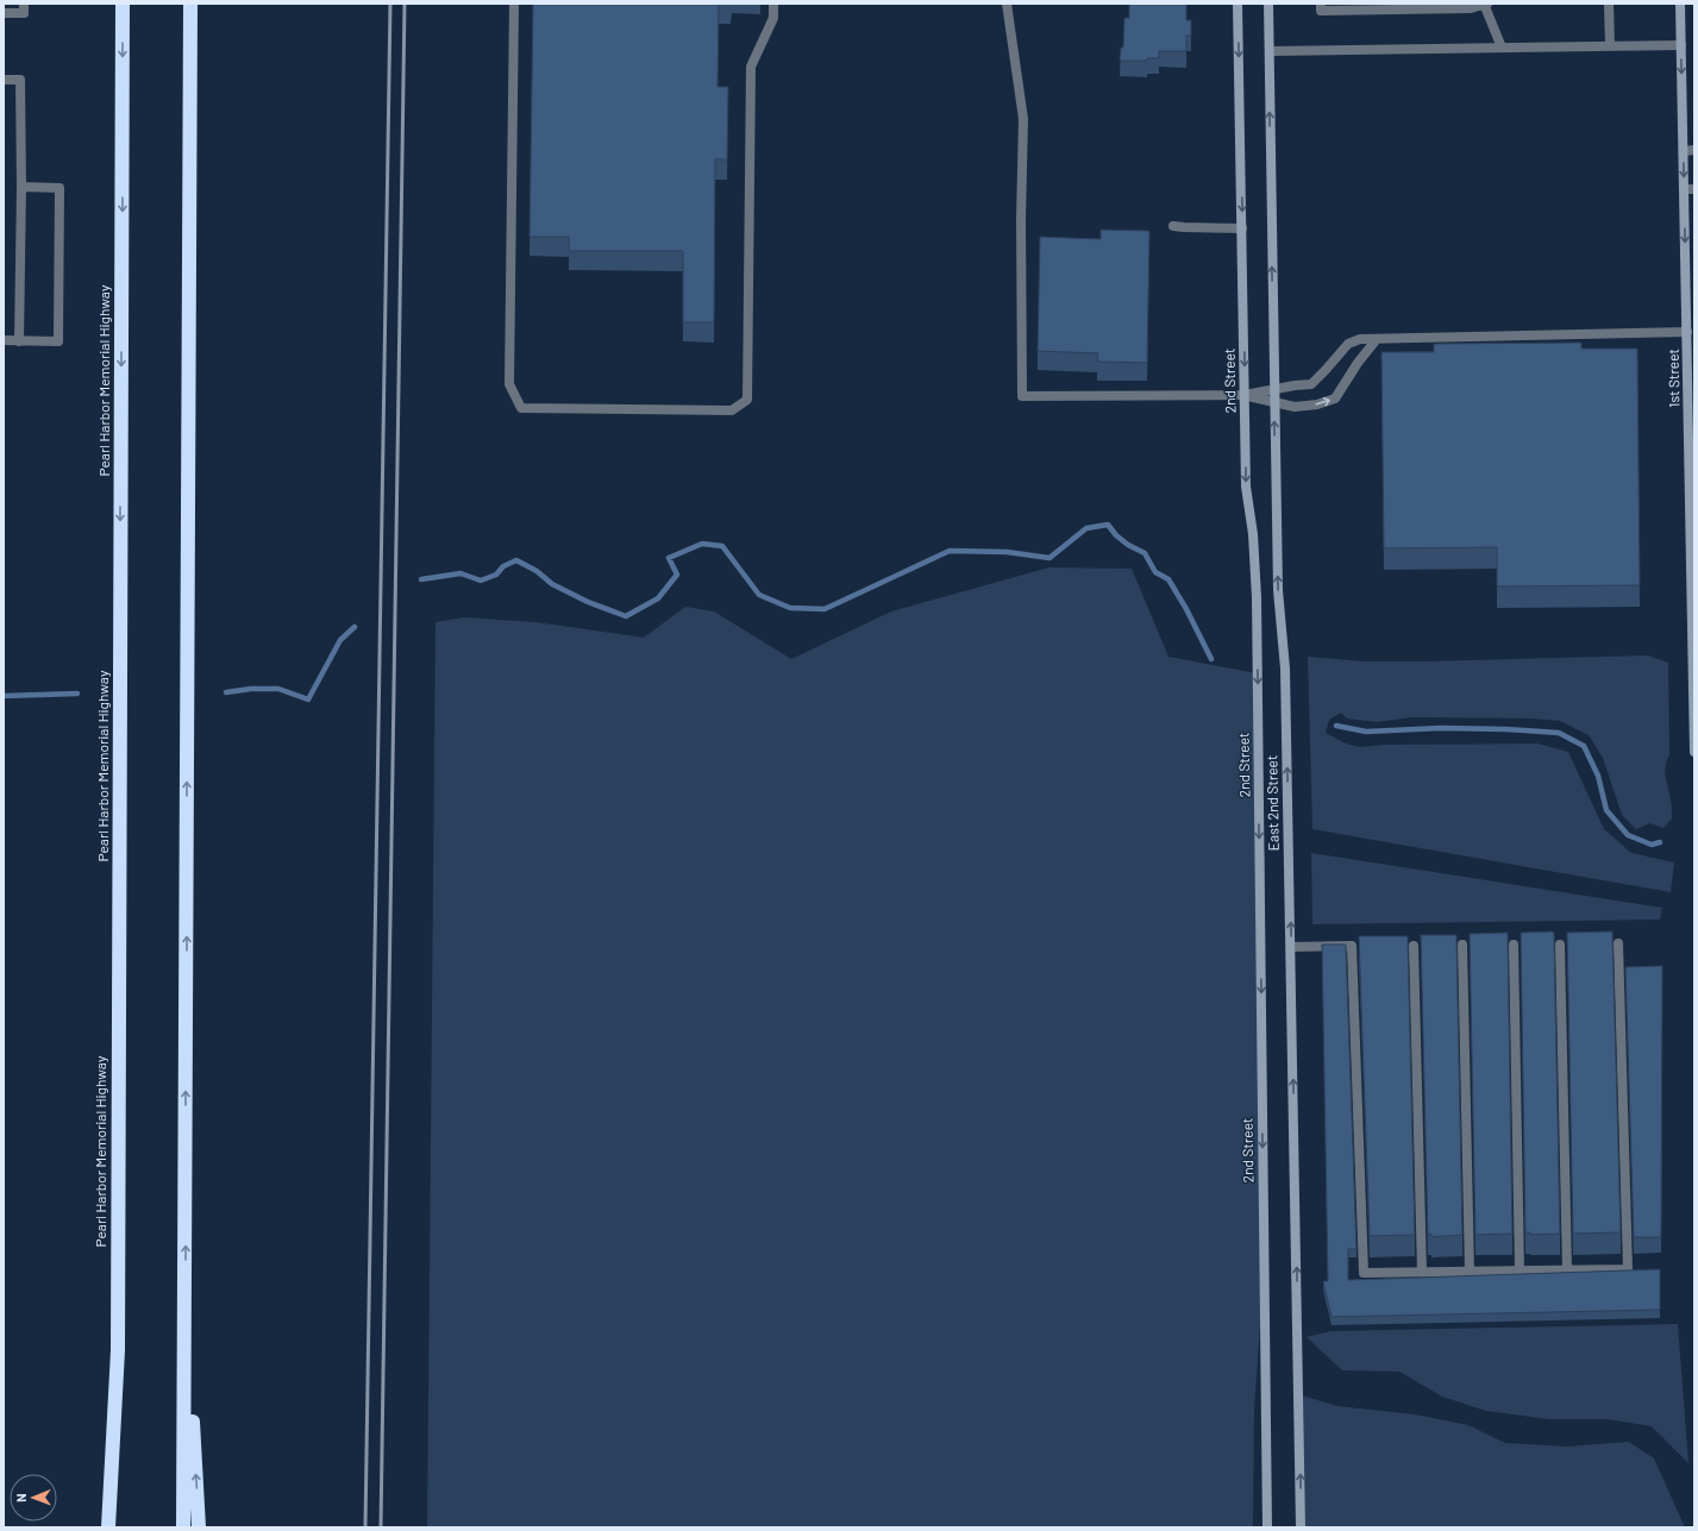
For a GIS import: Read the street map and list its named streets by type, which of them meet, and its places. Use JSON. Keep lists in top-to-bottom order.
{
  "streets": {
    "highway": ["Pearl Harbor Memorial Highway"],
    "street": ["1st Street", "2nd Street", "East 2nd Street"]
  },
  "one_way": ["1st Street", "2nd Street", "East 2nd Street"],
  "north": "left"
}
